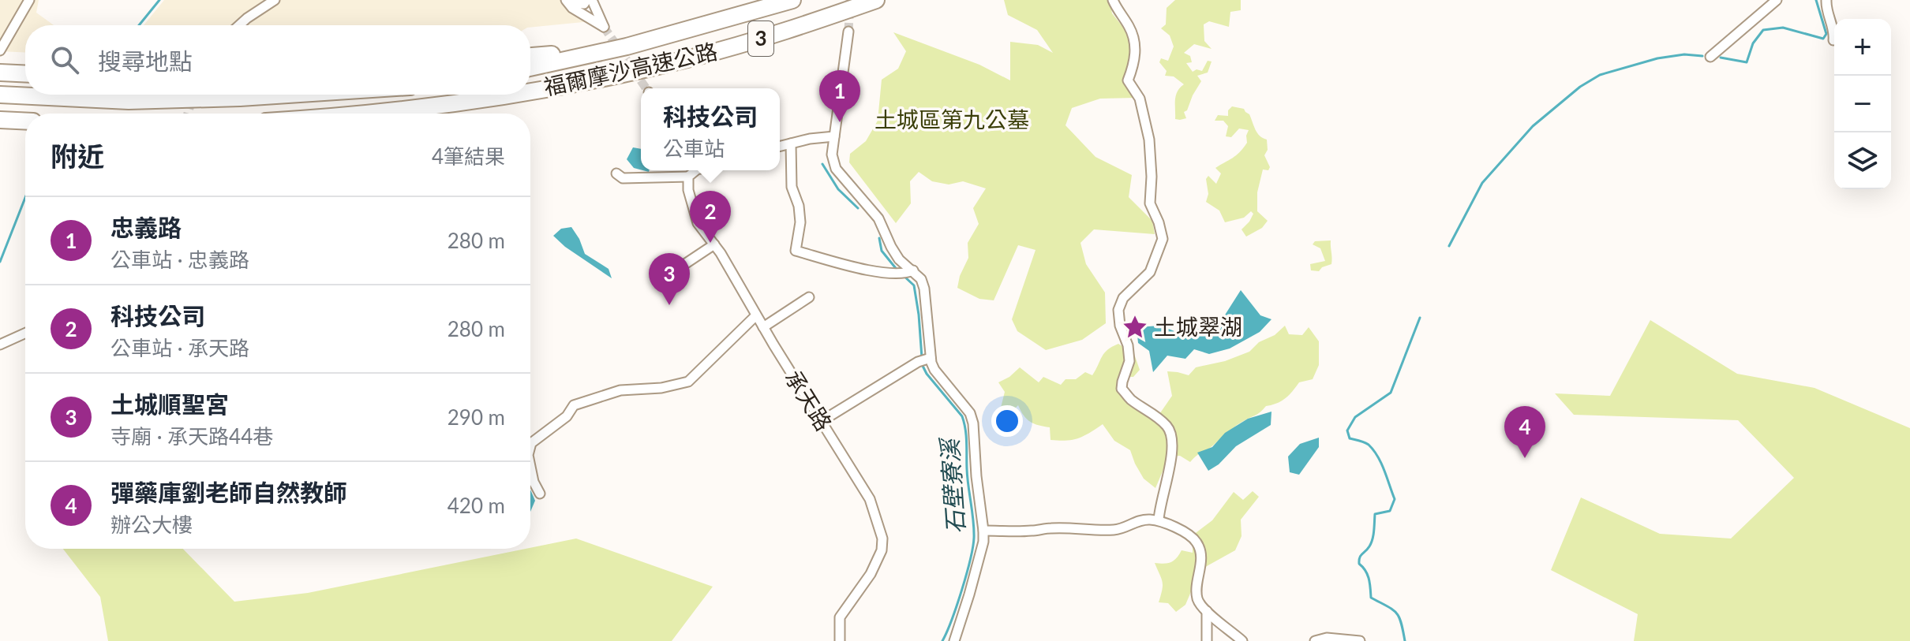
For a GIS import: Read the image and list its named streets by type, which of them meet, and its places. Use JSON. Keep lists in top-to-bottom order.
{
  "streets": {
    "highway": ["3", "福爾摩沙高速公路"],
    "street": ["承天路"]
  },
  "water": ["石壁寮溪"],
  "parks": ["土城區第九公墓"],
  "places": {
    "place": ["土城翠湖"]
  },
  "page": {
    "map_buttons": ["+", "−"],
    "search": "搜尋地點",
    "pins": [
      "1",
      "2",
      "3",
      "4"
    ],
    "popup": ["科技公司", "公車站"],
    "heading": ["附近", "4筆結果"],
    "list": [
      {
        "mark": "1",
        "name": "忠義路",
        "note": "公車站 · 忠義路",
        "value": "280 m"
      },
      {
        "mark": "2",
        "name": "科技公司",
        "note": "公車站 · 承天路",
        "value": "280 m"
      },
      {
        "mark": "3",
        "name": "土城順聖宮",
        "note": "寺廟 · 承天路44巷",
        "value": "290 m"
      },
      {
        "mark": "4",
        "name": "彈藥庫劉老師自然教師",
        "note": "辦公大樓",
        "value": "420 m"
      }
    ]
  }
}
